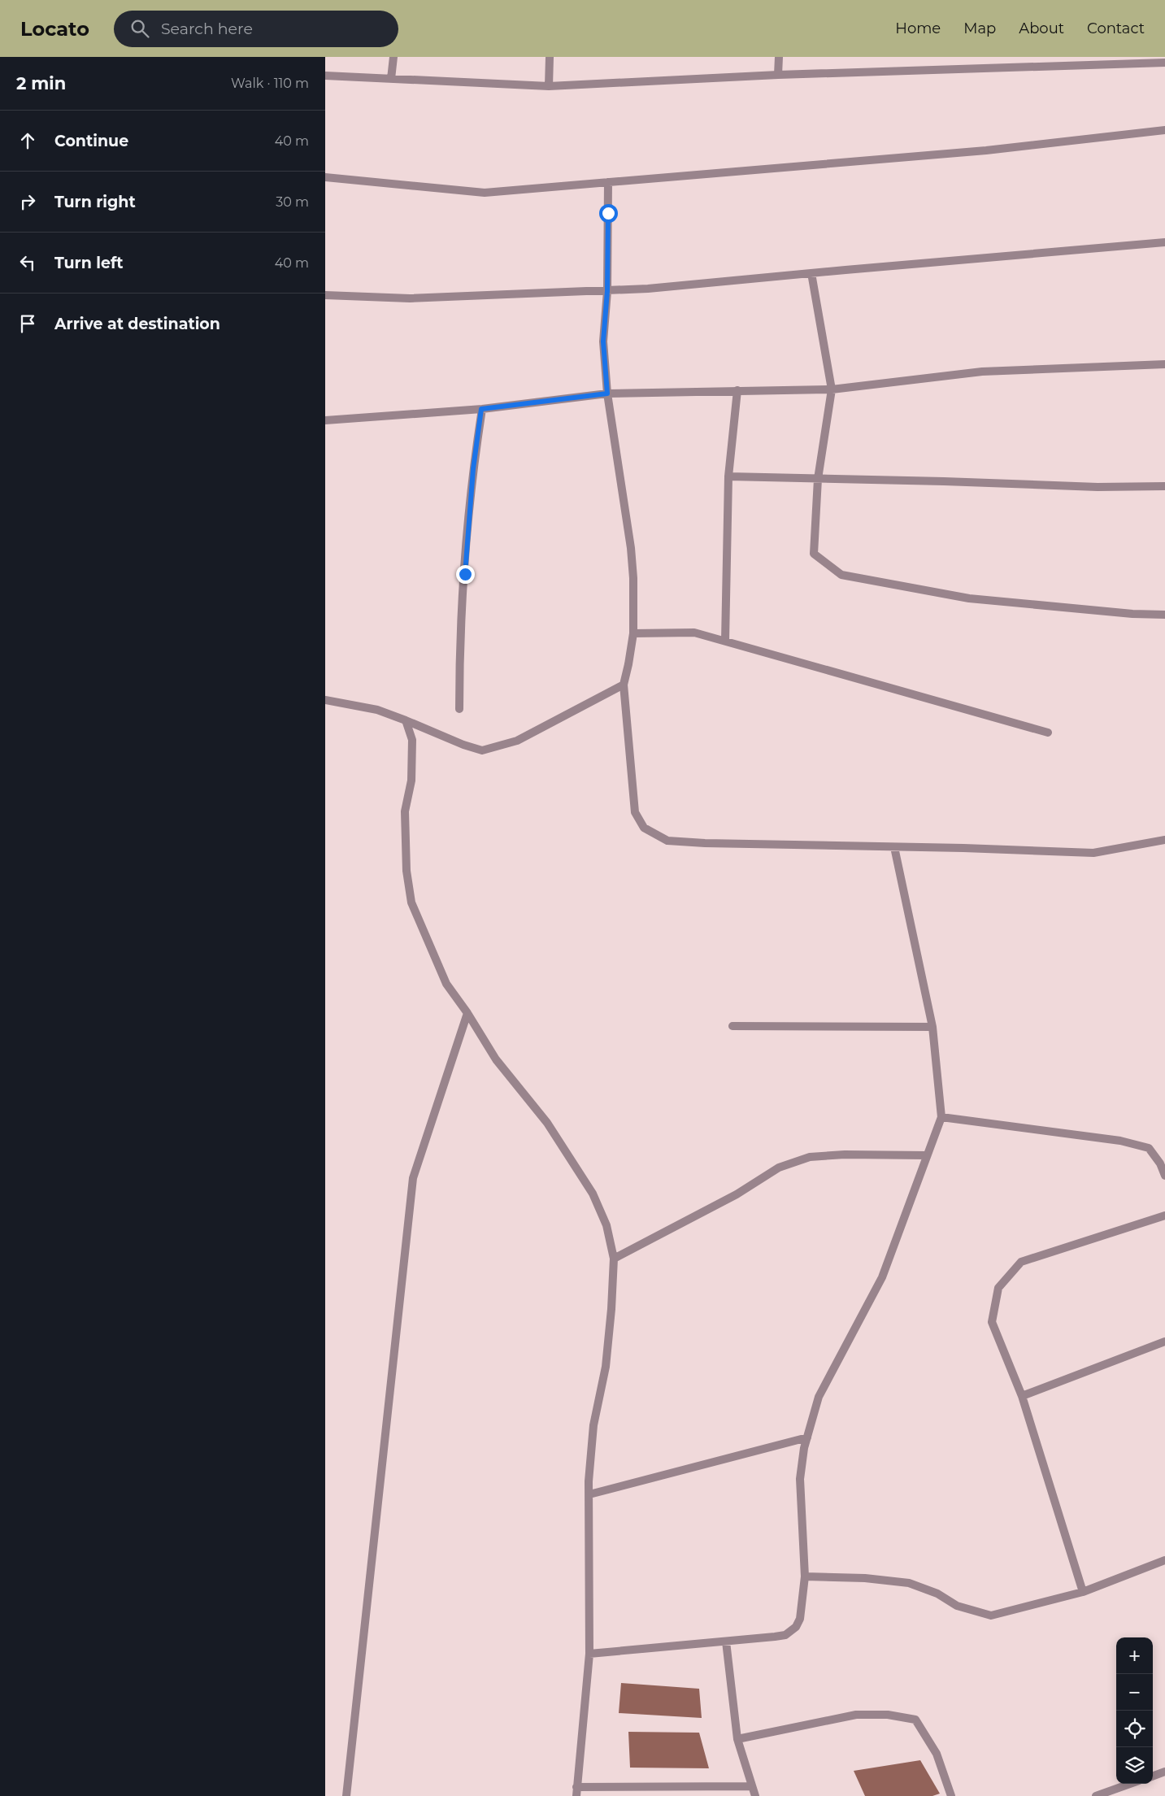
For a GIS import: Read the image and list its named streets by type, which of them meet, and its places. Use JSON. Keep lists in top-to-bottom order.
{
  "page": {
    "header": "Locato",
    "search": "Search here",
    "nav": [
      "Home",
      "Map",
      "About",
      "Contact"
    ],
    "heading": ["2 min", "Walk · 110 m"],
    "list": [
      ["Continue", "40 m"],
      ["Turn right", "30 m"],
      ["Turn left", "40 m"],
      "Arrive at destination"
    ],
    "map_buttons": ["+", "−"]
  }
}
